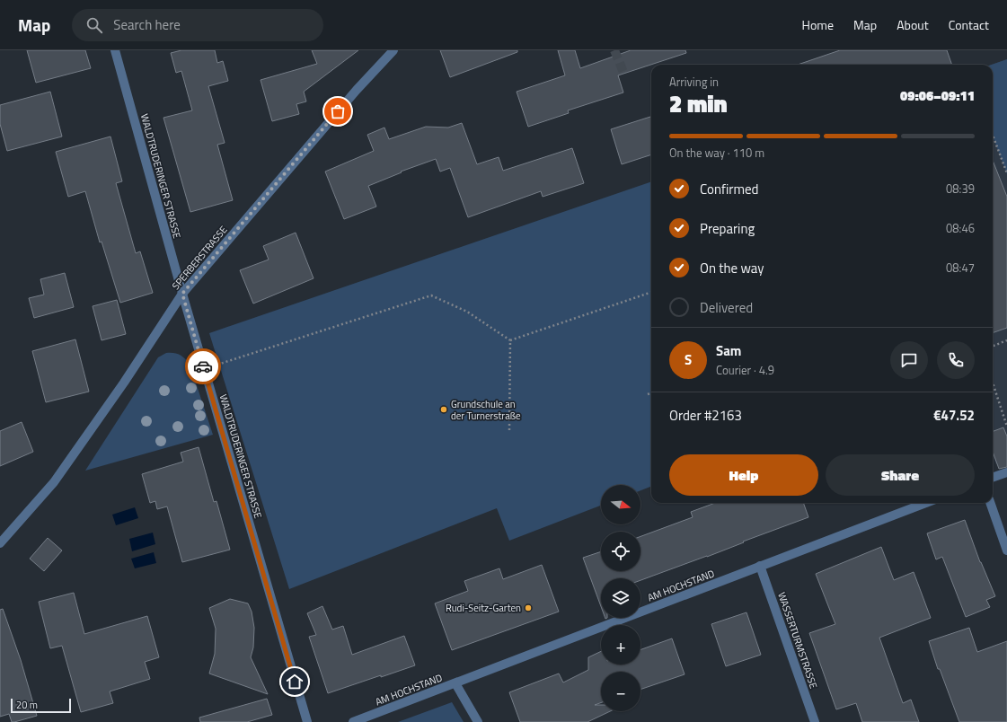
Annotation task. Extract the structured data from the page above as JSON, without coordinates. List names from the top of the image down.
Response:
{
  "streets": {
    "street": [
      "WALDTRUDERINGER STRASSE",
      "SPERBERSTRASSE",
      "AM HOCHSTAND",
      "WASSERTURMSTRASSE"
    ]
  },
  "crossings": [
    ["WALDTRUDERINGER STRASSE", "SPERBERSTRASSE"],
    ["AM HOCHSTAND", "WASSERTURMSTRASSE"]
  ],
  "places": ["Grundschule an der Turnerstraße", "Rudi-Seitz-Garten"],
  "scale_bar": "20 m",
  "north": "right",
  "page": {
    "header": "Map",
    "search": "Search here",
    "nav": [
      "Home",
      "Map",
      "About",
      "Contact"
    ],
    "heading": ["2 min", "Arriving in", "09:06–09:11"],
    "panel": [
      "Sam",
      "Courier · 4.9",
      "Order #2163",
      "€47.52"
    ],
    "bar": "On the way · 110 m",
    "list": [
      ["Confirmed", "08:39"],
      ["Preparing", "08:46"],
      ["On the way", "08:47"],
      "Delivered"
    ],
    "round": "S",
    "buttons": ["Help", "Share"],
    "map_buttons": ["+", "−"],
    "scale": "20 m"
  }
}
